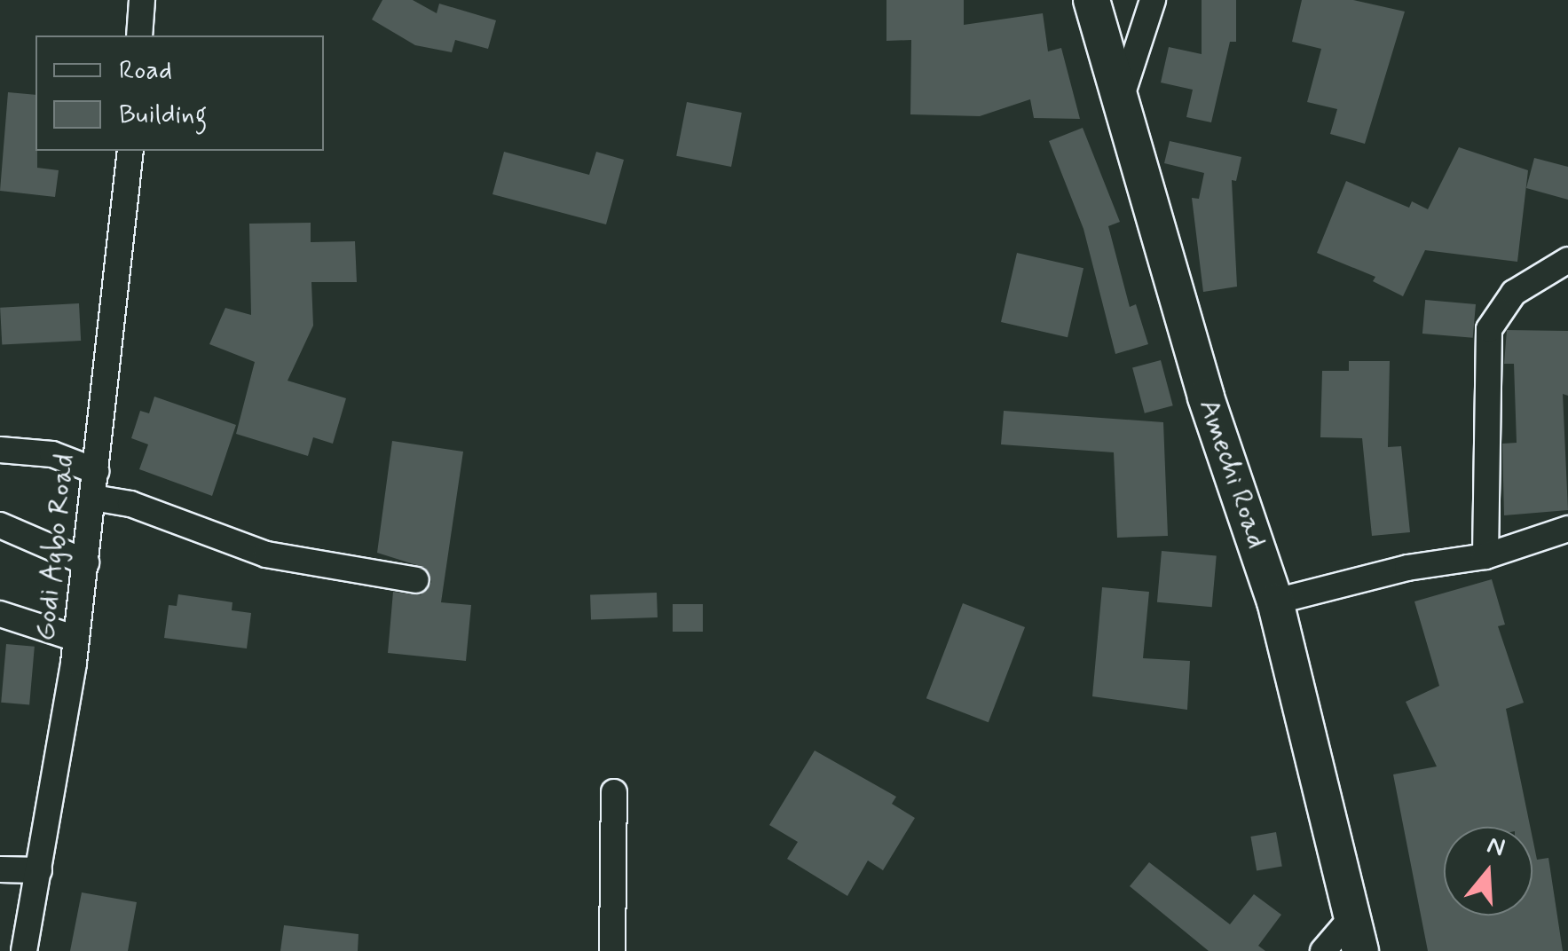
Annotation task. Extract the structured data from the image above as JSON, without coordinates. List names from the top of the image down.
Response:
{
  "streets": {
    "main road": ["Amechi Road"],
    "street": ["Godi Agbo Road"]
  },
  "legend": ["Road", "Building"],
  "north": "top"
}
